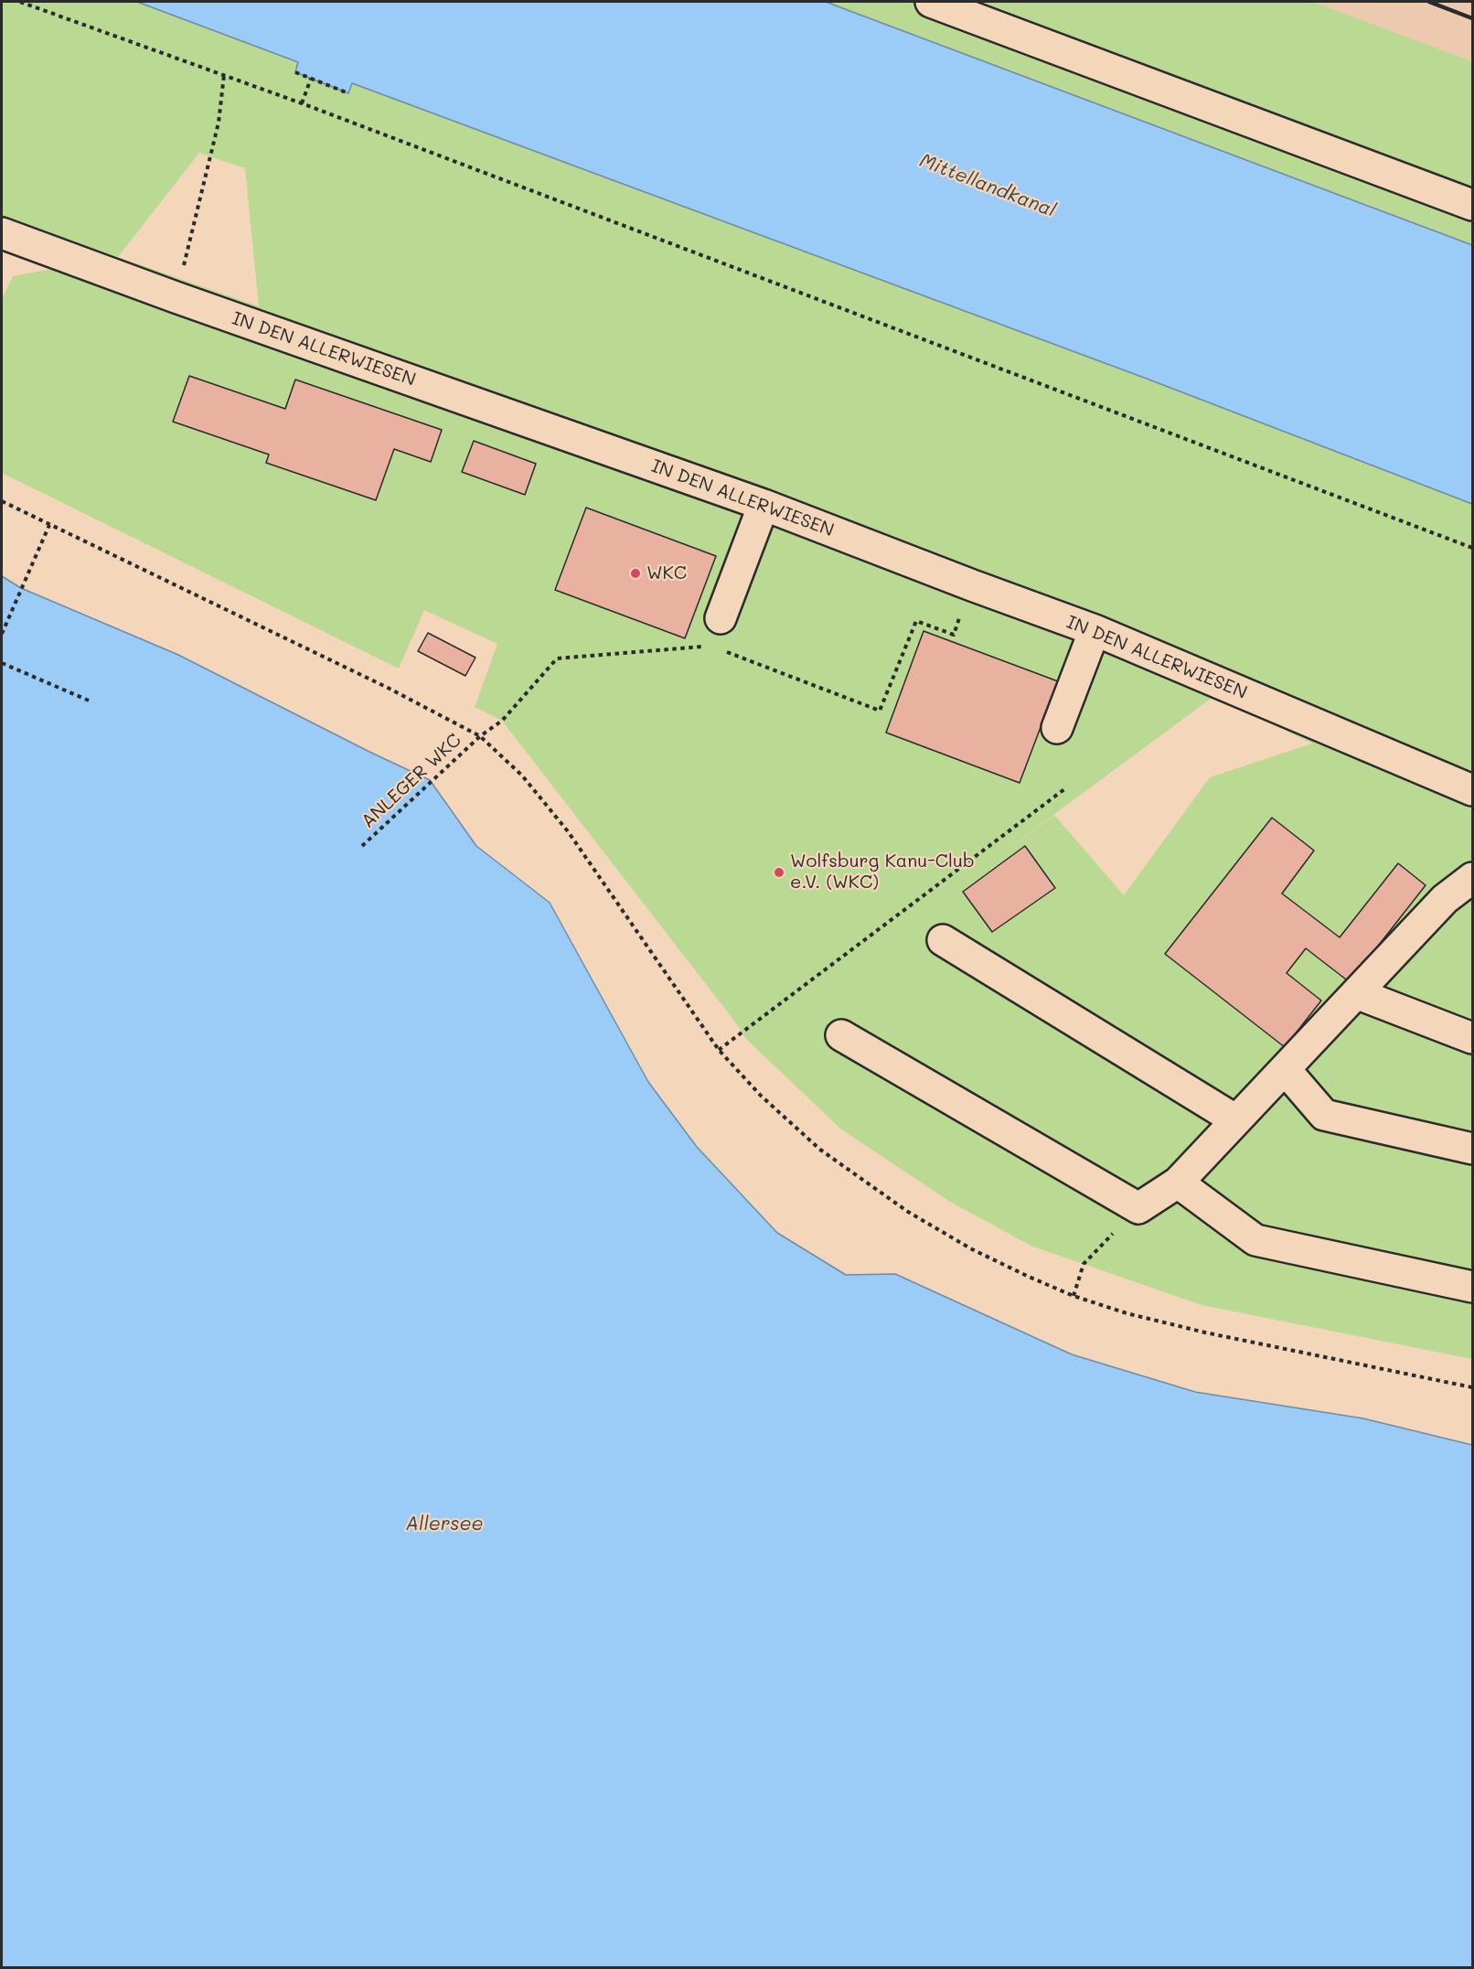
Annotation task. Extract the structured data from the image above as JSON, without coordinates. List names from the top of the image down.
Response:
{
  "streets": {
    "street": ["IN DEN ALLERWIESEN"],
    "path": ["ANLEGER WKC"]
  },
  "water": ["Mittellandkanal", "Allersee"],
  "places": ["WKC", "Wolfsburg Kanu-Club e.V. (WKC)"]
}
